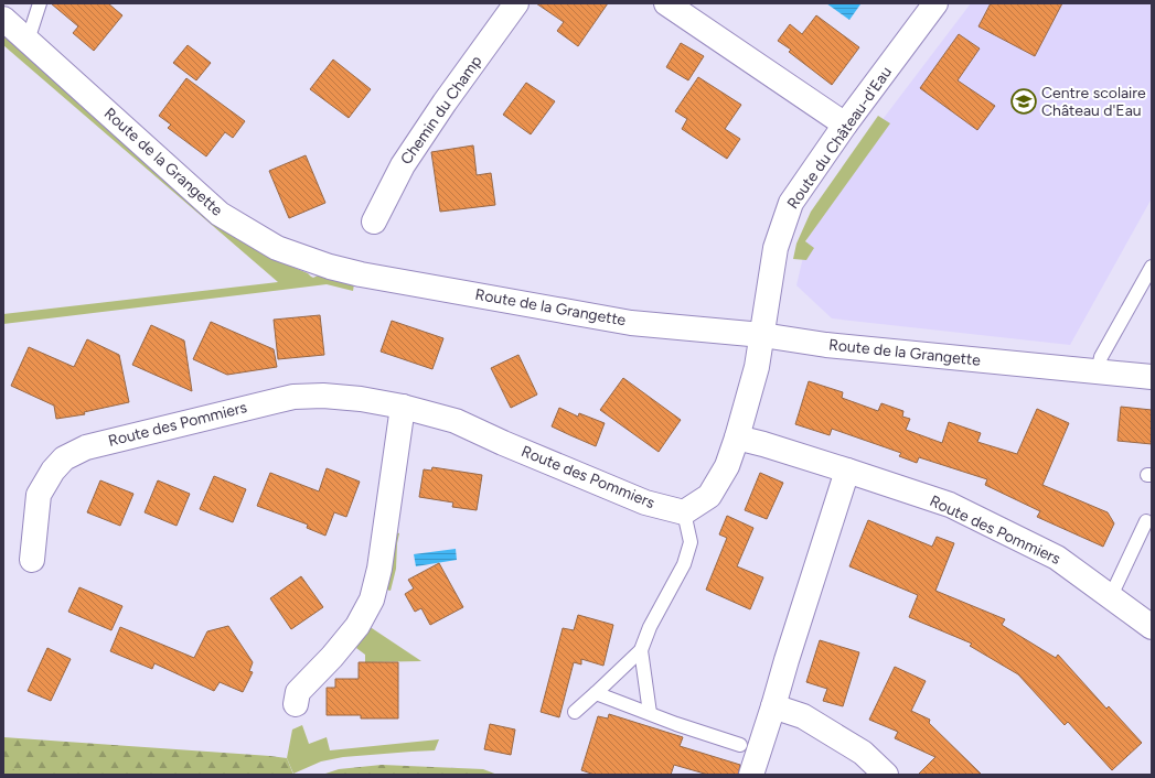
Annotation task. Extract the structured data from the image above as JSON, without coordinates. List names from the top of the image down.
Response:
{
  "streets": {
    "street": [
      "Chemin du Champ",
      "Route du Château-d'Eau",
      "Route de la Grangette",
      "Route des Pommiers"
    ]
  },
  "crossings": [
    ["Route du Château-d'Eau", "Route de la Grangette"]
  ],
  "places": {
    "school or university": ["Centre scolaire Château d'Eau"]
  }
}
